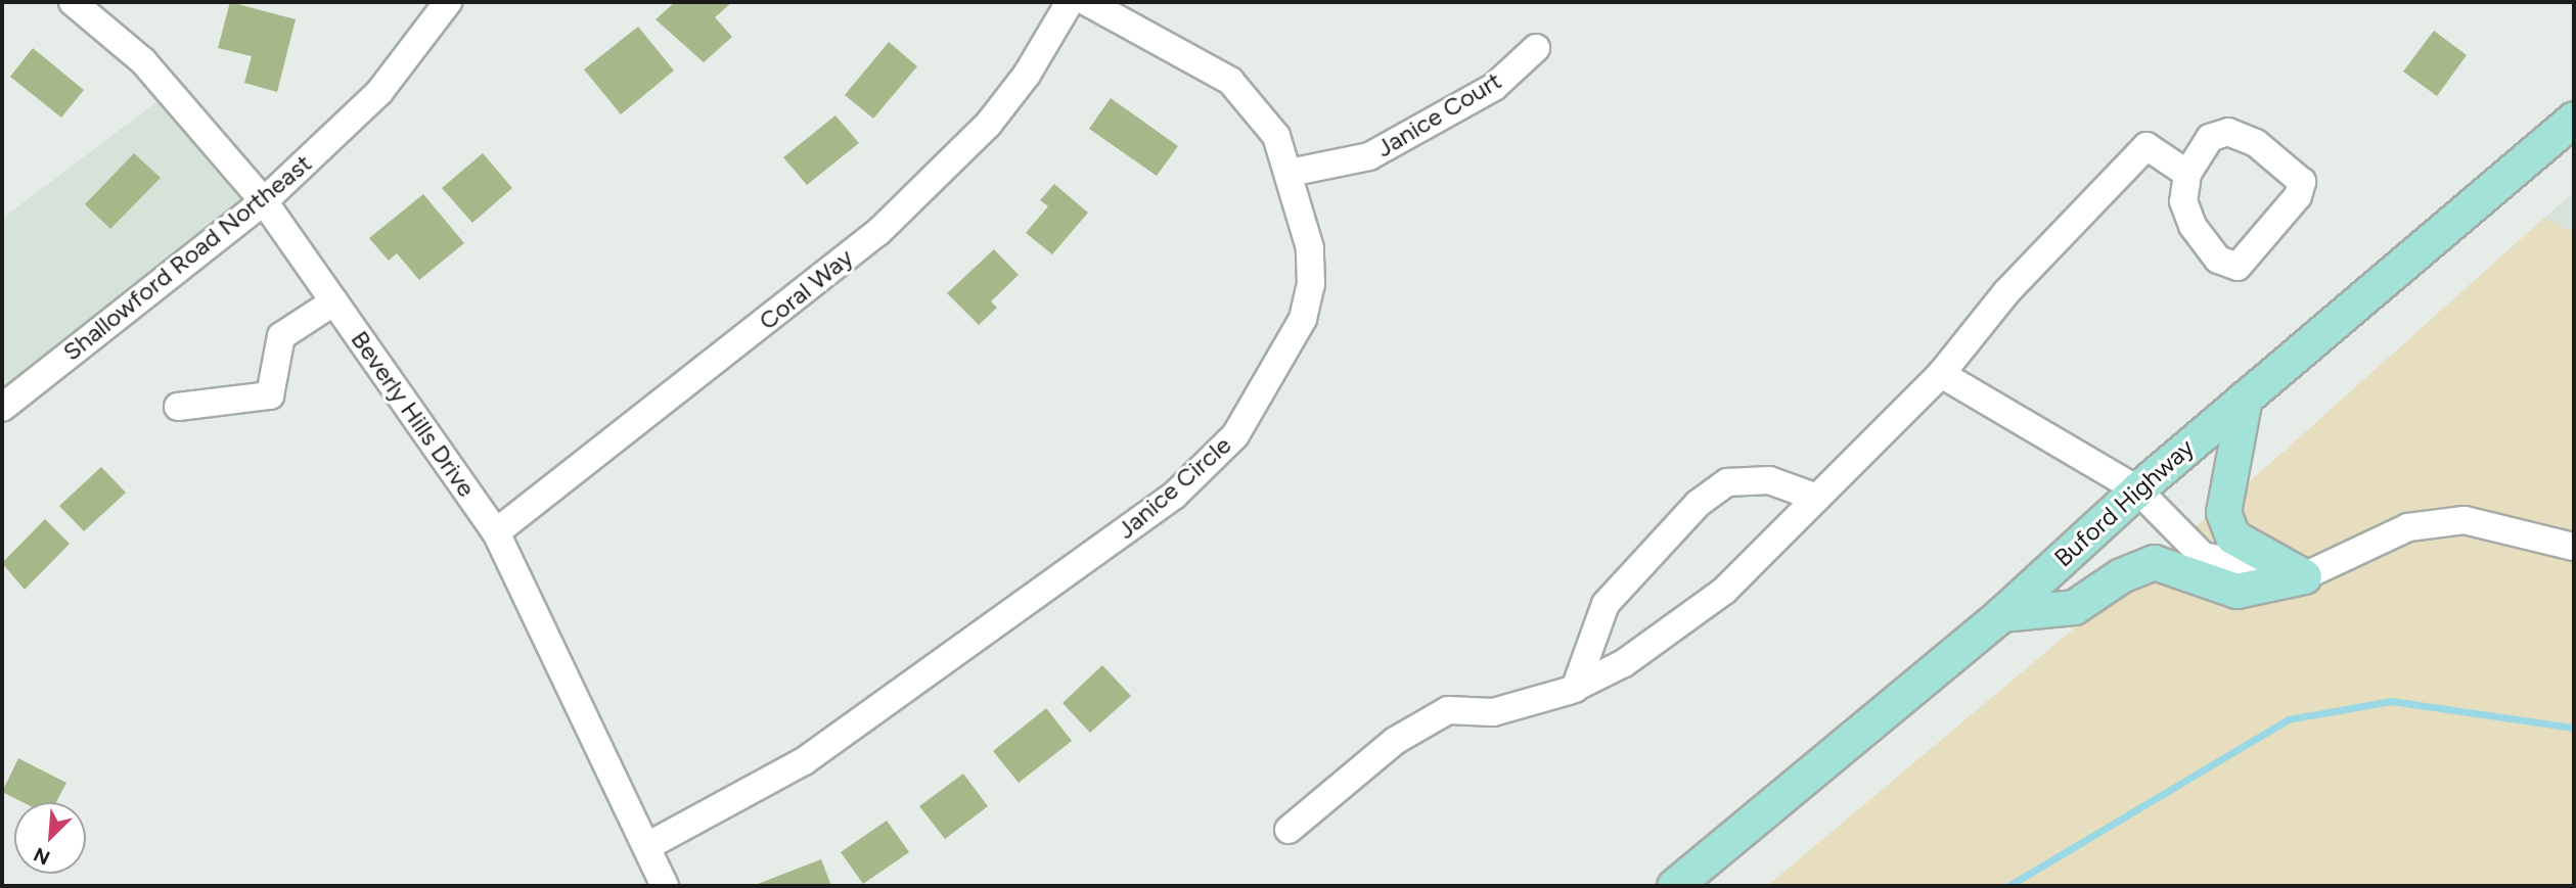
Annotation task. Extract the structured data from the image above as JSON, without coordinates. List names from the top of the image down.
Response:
{
  "streets": {
    "main road": ["Buford Highway"],
    "street": [
      "Janice Court",
      "Shallowford Road Northeast",
      "Coral Way",
      "Beverly Hills Drive",
      "Janice Circle"
    ]
  },
  "crossings": [
    ["Janice Court", "Janice Circle"],
    ["Shallowford Road Northeast", "Beverly Hills Drive"],
    ["Coral Way", "Beverly Hills Drive"],
    ["Beverly Hills Drive", "Janice Circle"]
  ],
  "north": "bottom left"
}
